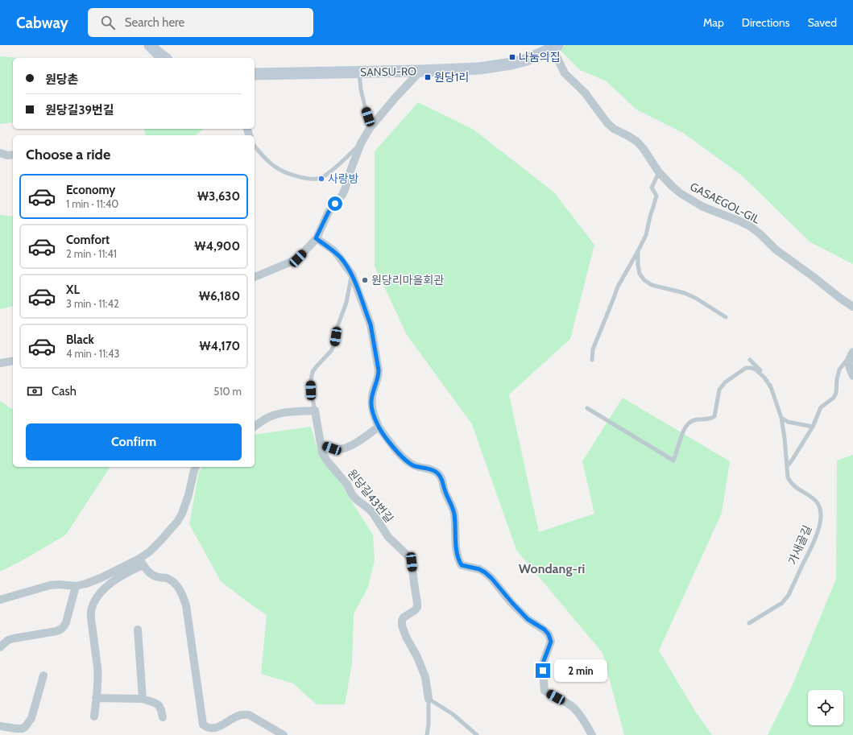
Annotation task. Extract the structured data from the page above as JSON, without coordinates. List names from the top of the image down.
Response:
{
  "streets": {
    "main road": ["SANSU-RO"],
    "street": ["GASAEGOL-GIL", "원당길43번길"],
    "lane": ["가새골길"]
  },
  "crossings": [
    ["SANSU-RO", "GASAEGOL-GIL"]
  ],
  "districts": ["Wondang-ri"],
  "places": {
    "transit": ["나눔의집", "원당1리"],
    "other": ["사랑방", "원당리마을회관"]
  },
  "page": {
    "header": "Cabway",
    "search": "Search here",
    "nav": ["Map", "Directions", "Saved"],
    "banner": ["원당촌", "원당길39번길"],
    "heading": "Choose a ride",
    "list": [
      {
        "name": "Economy",
        "note": "1 min · 11:40",
        "value": "₩3,630"
      },
      {
        "name": "Comfort",
        "note": "2 min · 11:41",
        "value": "₩4,900"
      },
      {
        "name": "XL",
        "note": "3 min · 11:42",
        "value": "₩6,180"
      },
      {
        "name": "Black",
        "note": "4 min · 11:43",
        "value": "₩4,170"
      }
    ],
    "pay": ["Cash", "510 m"],
    "buttons": "Confirm",
    "bubble": "2 min"
  }
}
